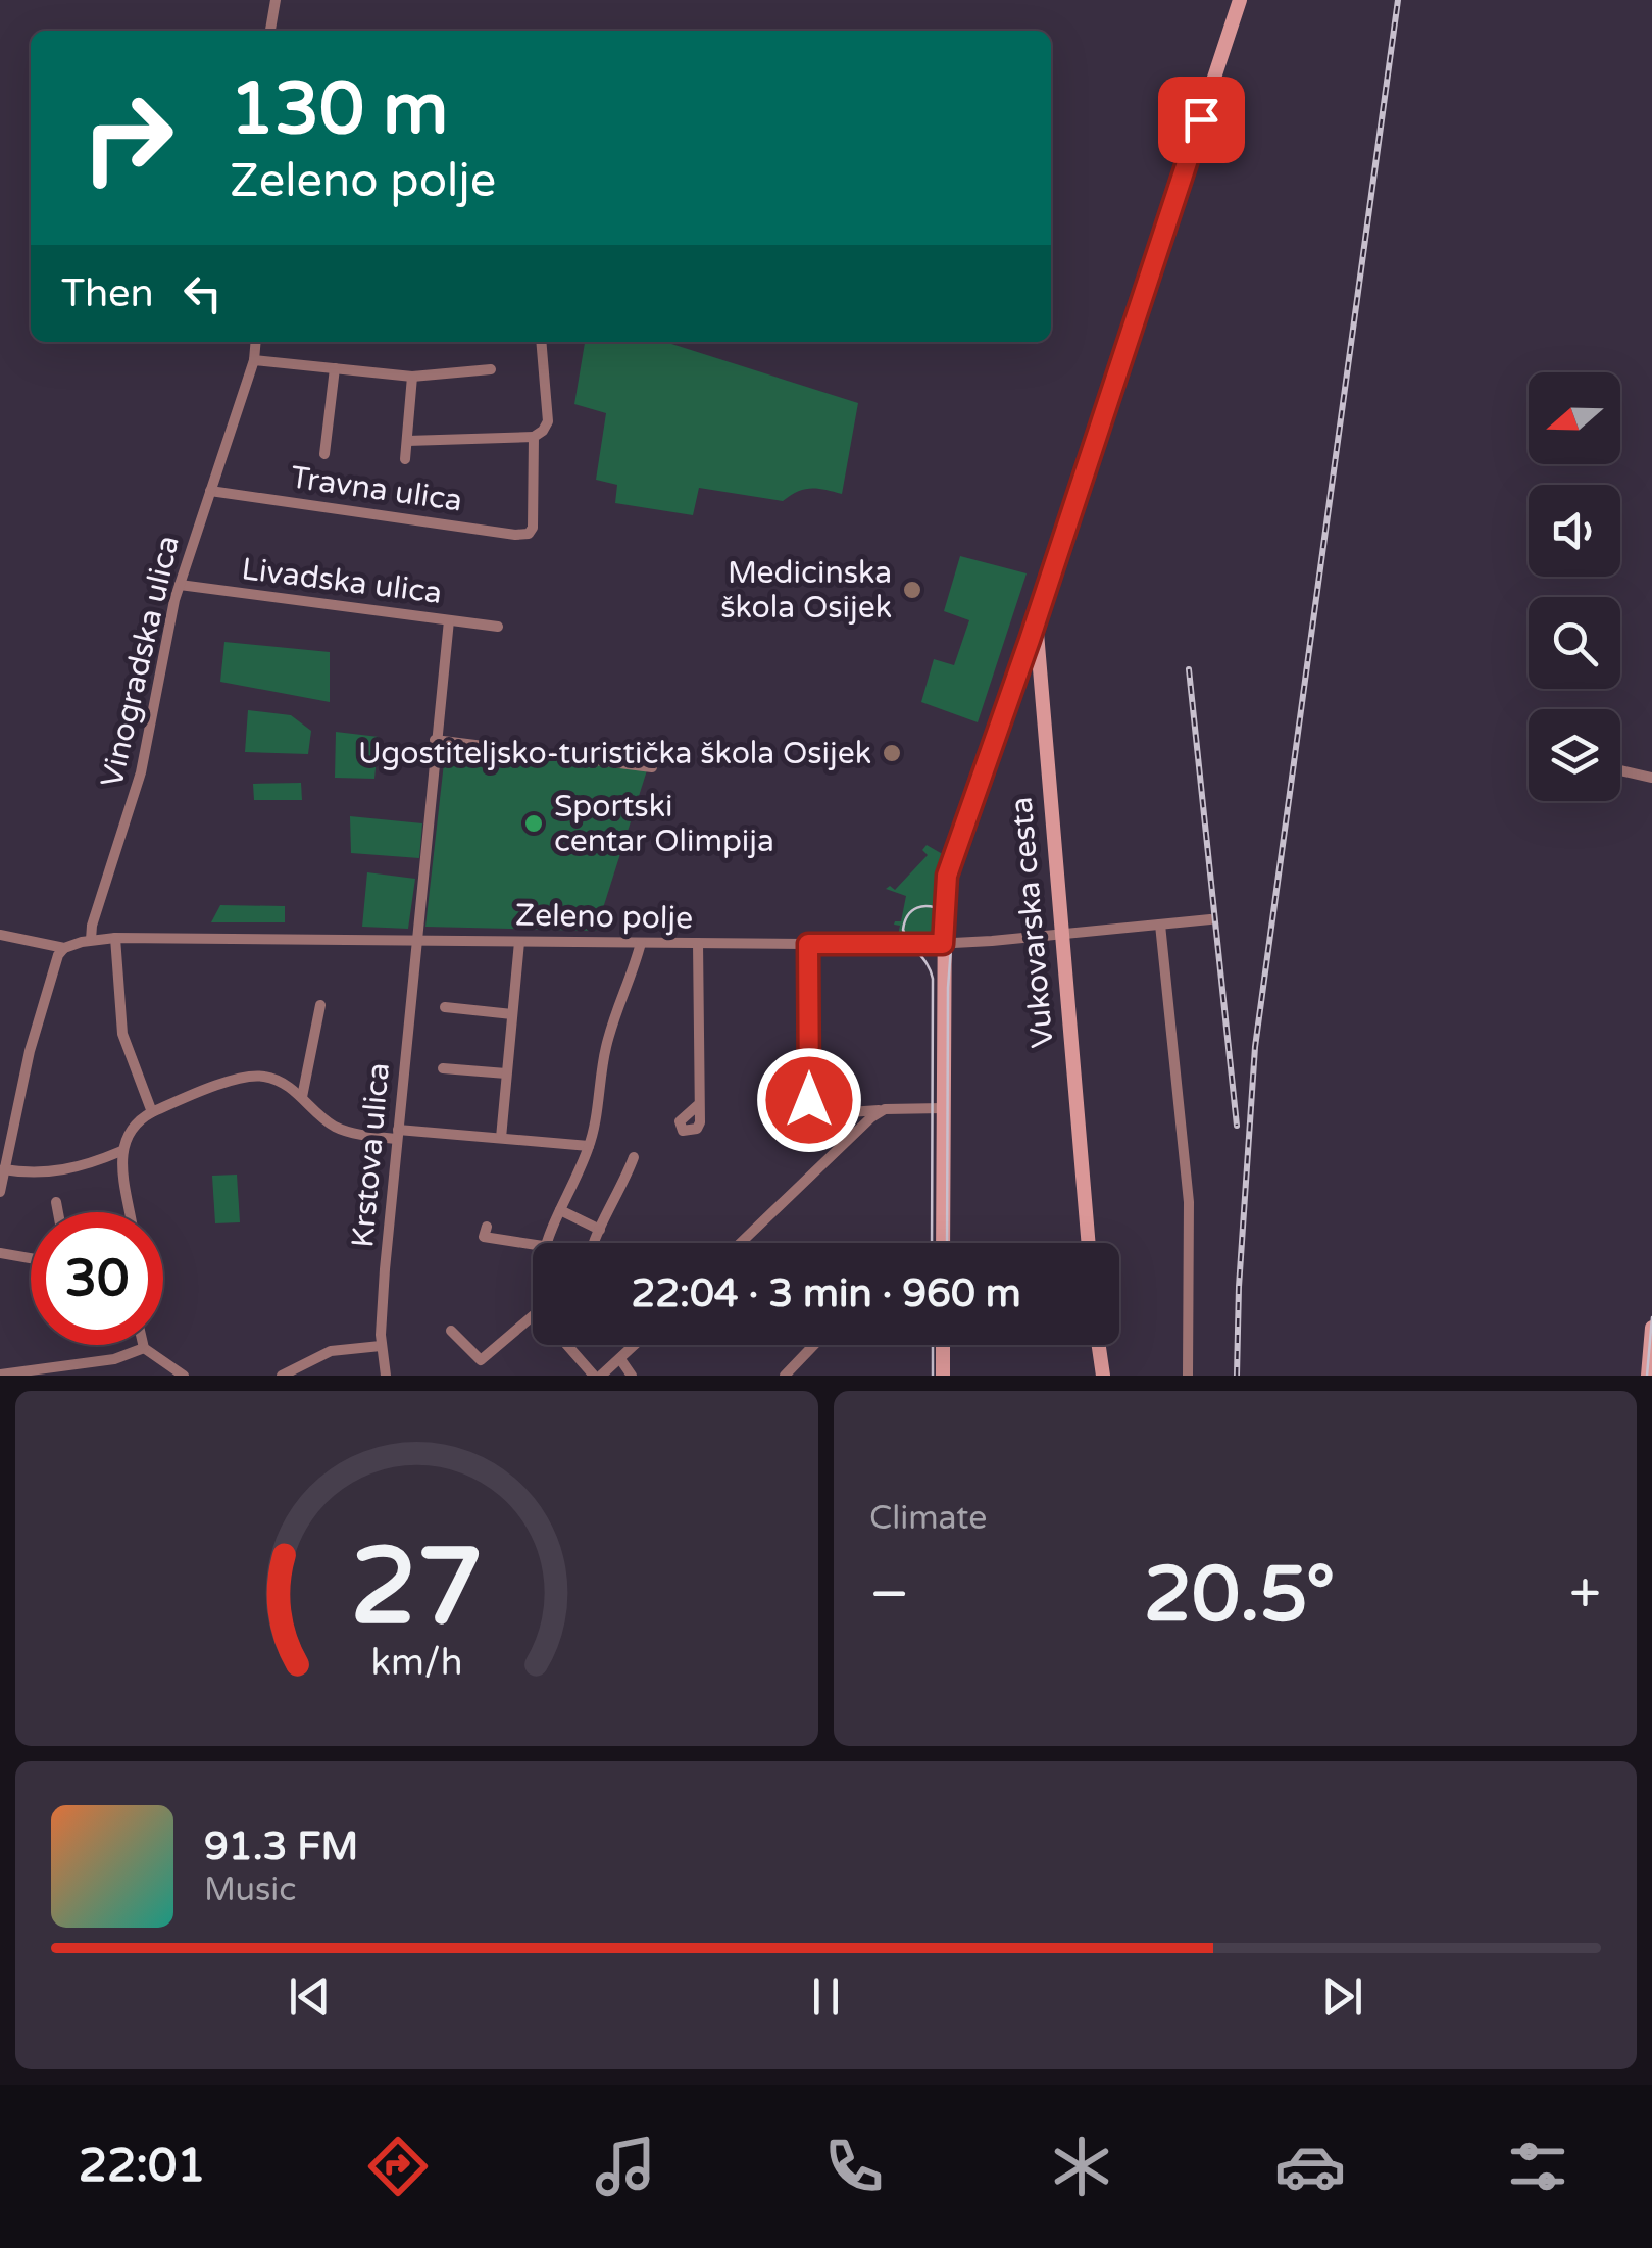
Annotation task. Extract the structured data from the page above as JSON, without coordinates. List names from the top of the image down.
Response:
{
  "streets": {
    "main road": ["Vukovarska cesta"],
    "street": [
      "Travna ulica",
      "Livadska ulica",
      "Vinogradska ulica",
      "Zeleno polje",
      "Krstova ulica"
    ]
  },
  "crossings": [
    ["Travna ulica", "Vinogradska ulica"],
    ["Livadska ulica", "Vinogradska ulica"],
    ["Livadska ulica", "Krstova ulica"],
    ["Vinogradska ulica", "Zeleno polje"],
    ["Zeleno polje", "Vukovarska cesta"],
    ["Zeleno polje", "Krstova ulica"]
  ],
  "places": ["Medicinska škola Osijek", "Ugostiteljsko-turistička škola Osijek", "Sportski centar Olimpija"],
  "north": "left",
  "page": {
    "turn": ["130 m", "Zeleno polje"],
    "then": "Then",
    "limit": "30",
    "trip": "22:04 · 3 min · 960 m",
    "tile": "Climate",
    "heat": ["−", "20.5°", "+"],
    "song": ["91.3 FM", "Music"],
    "tabs": "22:01",
    "gauge": ["27", "km/h"]
  }
}
